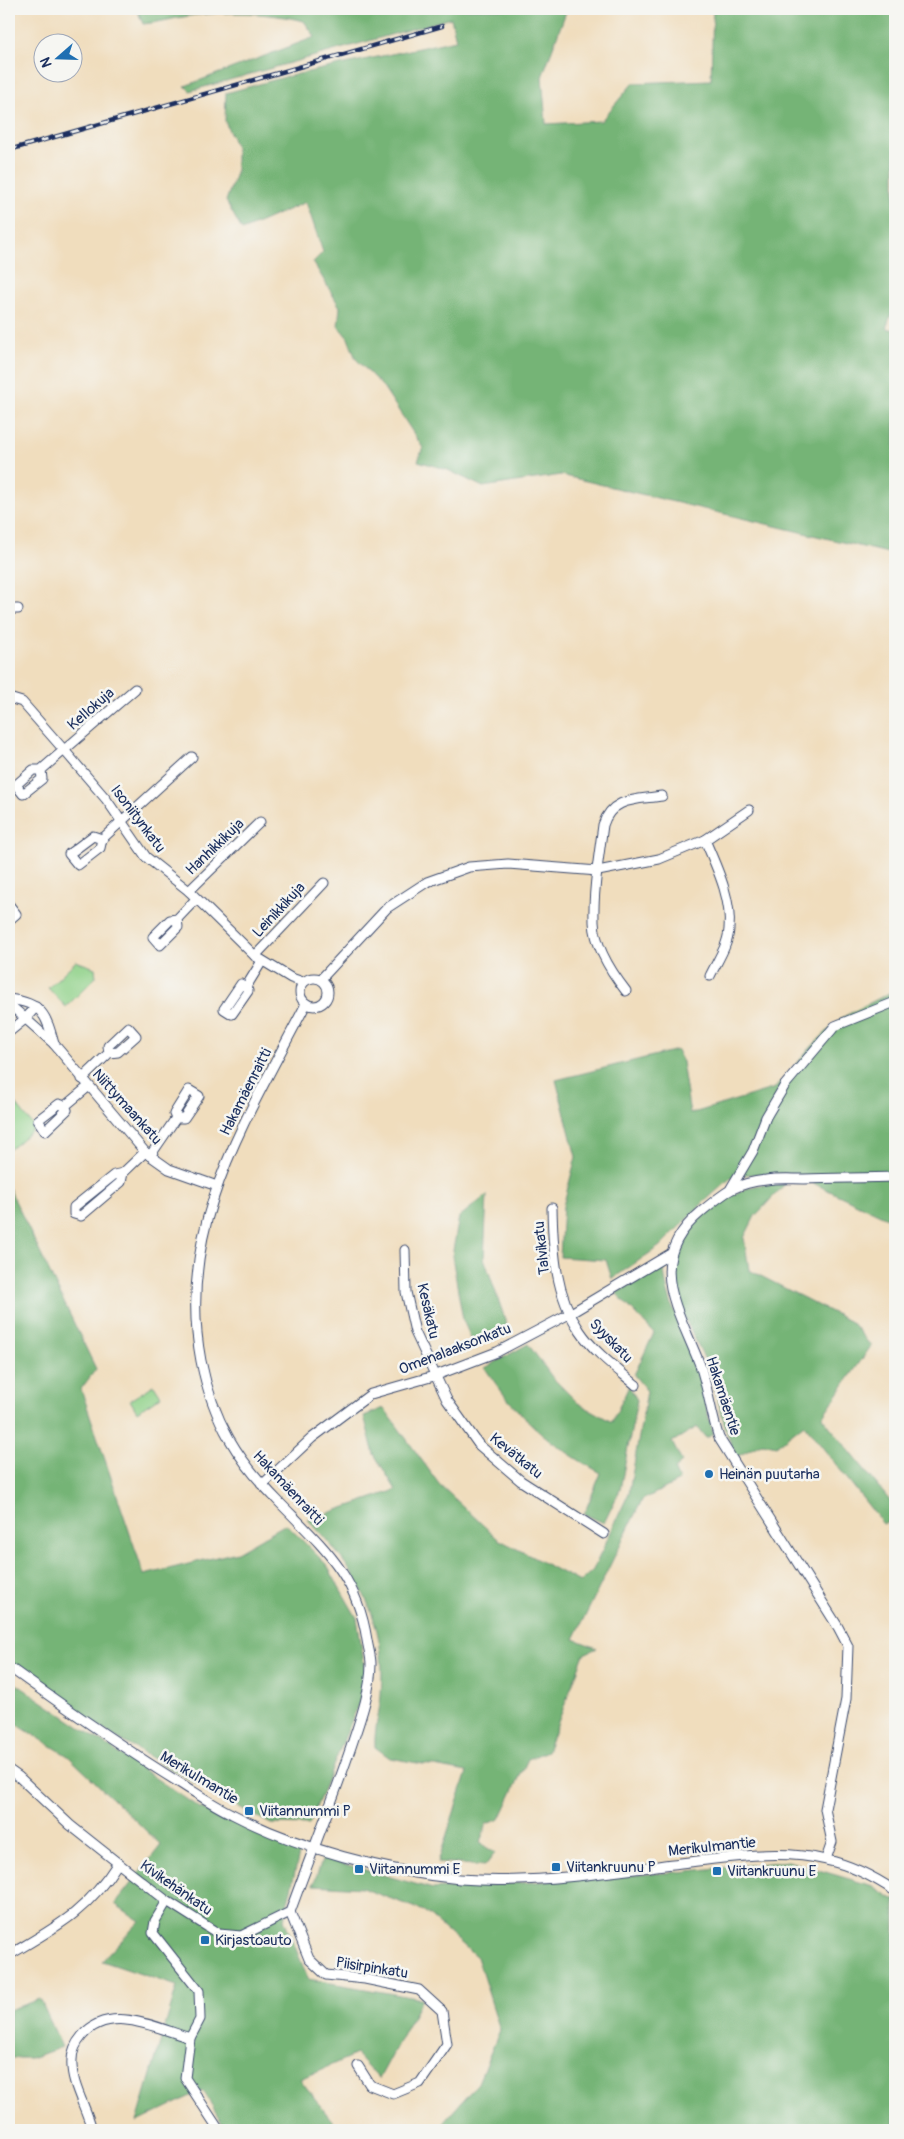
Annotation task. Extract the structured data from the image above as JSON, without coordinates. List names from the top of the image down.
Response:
{
  "streets": {
    "street": [
      "Kellokuja",
      "Isoniitynkatu",
      "Hanhikkikuja",
      "Leinikkikuja",
      "Hakamäenraitti",
      "Niittymaankatu",
      "Talvikatu",
      "Kesäkatu",
      "Syyskatu",
      "Omenalaaksonkatu",
      "Hakamäentie",
      "Kevätkatu",
      "Merikulmantie",
      "Kivikehänkatu",
      "Piisirpinkatu"
    ]
  },
  "crossings": [
    ["Kellokuja", "Isoniitynkatu"],
    ["Isoniitynkatu", "Hanhikkikuja"],
    ["Isoniitynkatu", "Leinikkikuja"],
    ["Isoniitynkatu", "Hakamäenraitti"],
    ["Hakamäenraitti", "Niittymaankatu"],
    ["Hakamäenraitti", "Omenalaaksonkatu"],
    ["Hakamäenraitti", "Merikulmantie"],
    ["Talvikatu", "Syyskatu"],
    ["Talvikatu", "Omenalaaksonkatu"],
    ["Kesäkatu", "Omenalaaksonkatu"],
    ["Kesäkatu", "Kevätkatu"],
    ["Syyskatu", "Omenalaaksonkatu"],
    ["Omenalaaksonkatu", "Hakamäentie"],
    ["Omenalaaksonkatu", "Kevätkatu"],
    ["Hakamäentie", "Merikulmantie"],
    ["Kivikehänkatu", "Piisirpinkatu"]
  ],
  "places": {
    "other": ["Heinän puutarha"],
    "transit": [
      "Viitannummi P",
      "Viitankruunu P",
      "Viitannummi E",
      "Viitankruunu E",
      "Kirjastoauto"
    ]
  },
  "north": "left"
}
